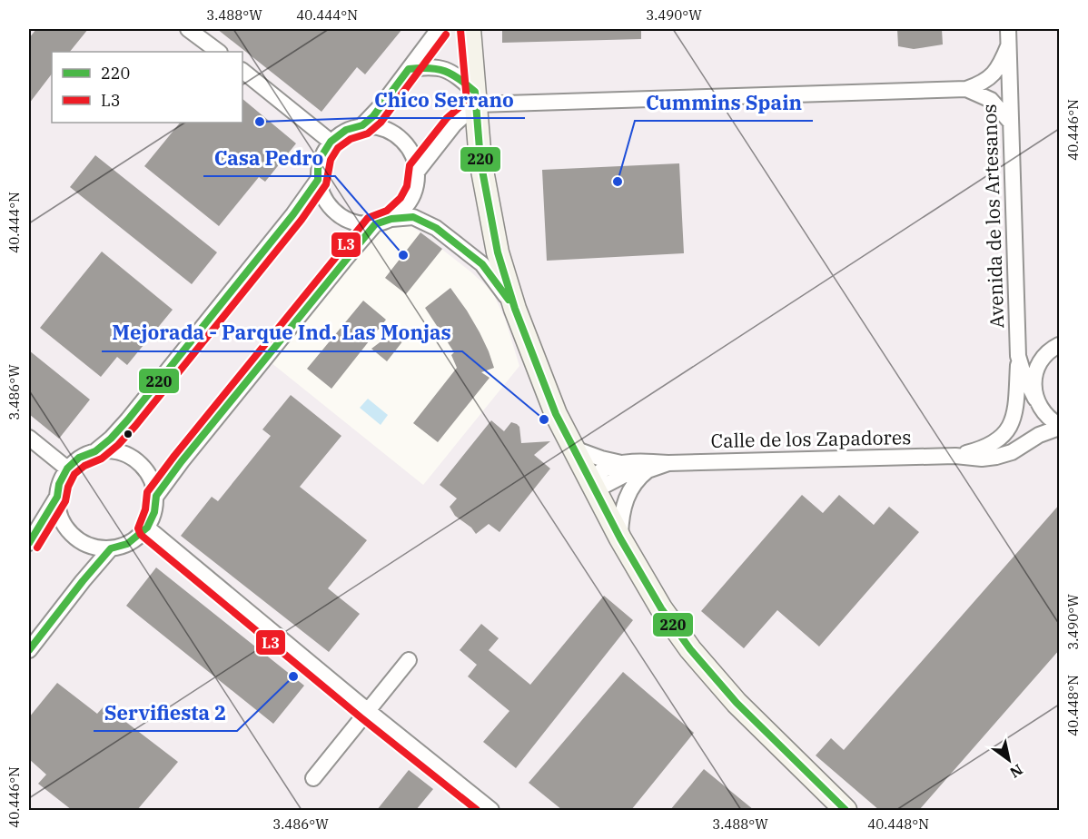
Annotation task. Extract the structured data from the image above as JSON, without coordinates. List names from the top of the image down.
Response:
{
  "streets": {
    "street": ["Avenida de los Artesanos", "Calle de los Zapadores"]
  },
  "crossings": [
    ["Avenida de los Artesanos", "Calle de los Zapadores"]
  ],
  "places": [
    "Chico Serrano",
    "Cummins Spain",
    "Casa Pedro",
    "Mejorada - Parque Ind. Las Monjas",
    "Servifiesta 2"
  ],
  "lines": ["transit line L3", "transit line 220"],
  "legend": ["220", "L3"],
  "north": "bottom right",
  "coordinates": [
    "3.488°W",
    "40.444°N",
    "3.490°W",
    "40.446°N",
    "3.486°W",
    "40.448°N"
  ]
}
